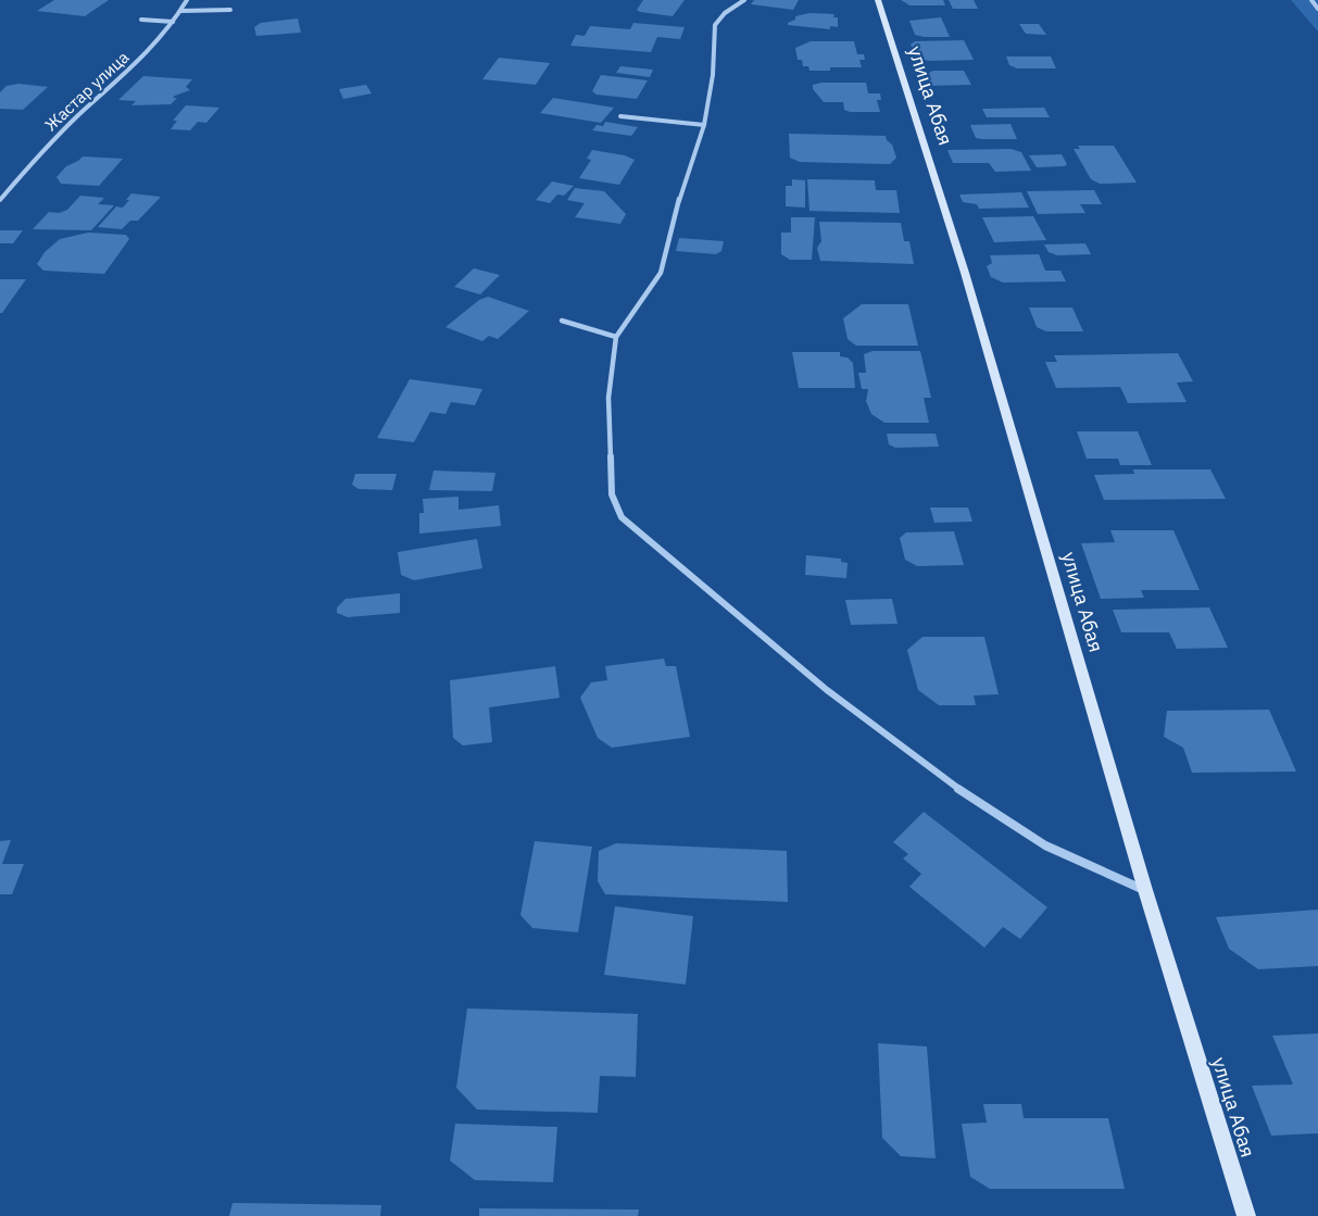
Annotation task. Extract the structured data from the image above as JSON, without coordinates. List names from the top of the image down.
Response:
{
  "streets": {
    "main road": ["улица Абая"],
    "street": ["Жастар улица"]
  }
}
